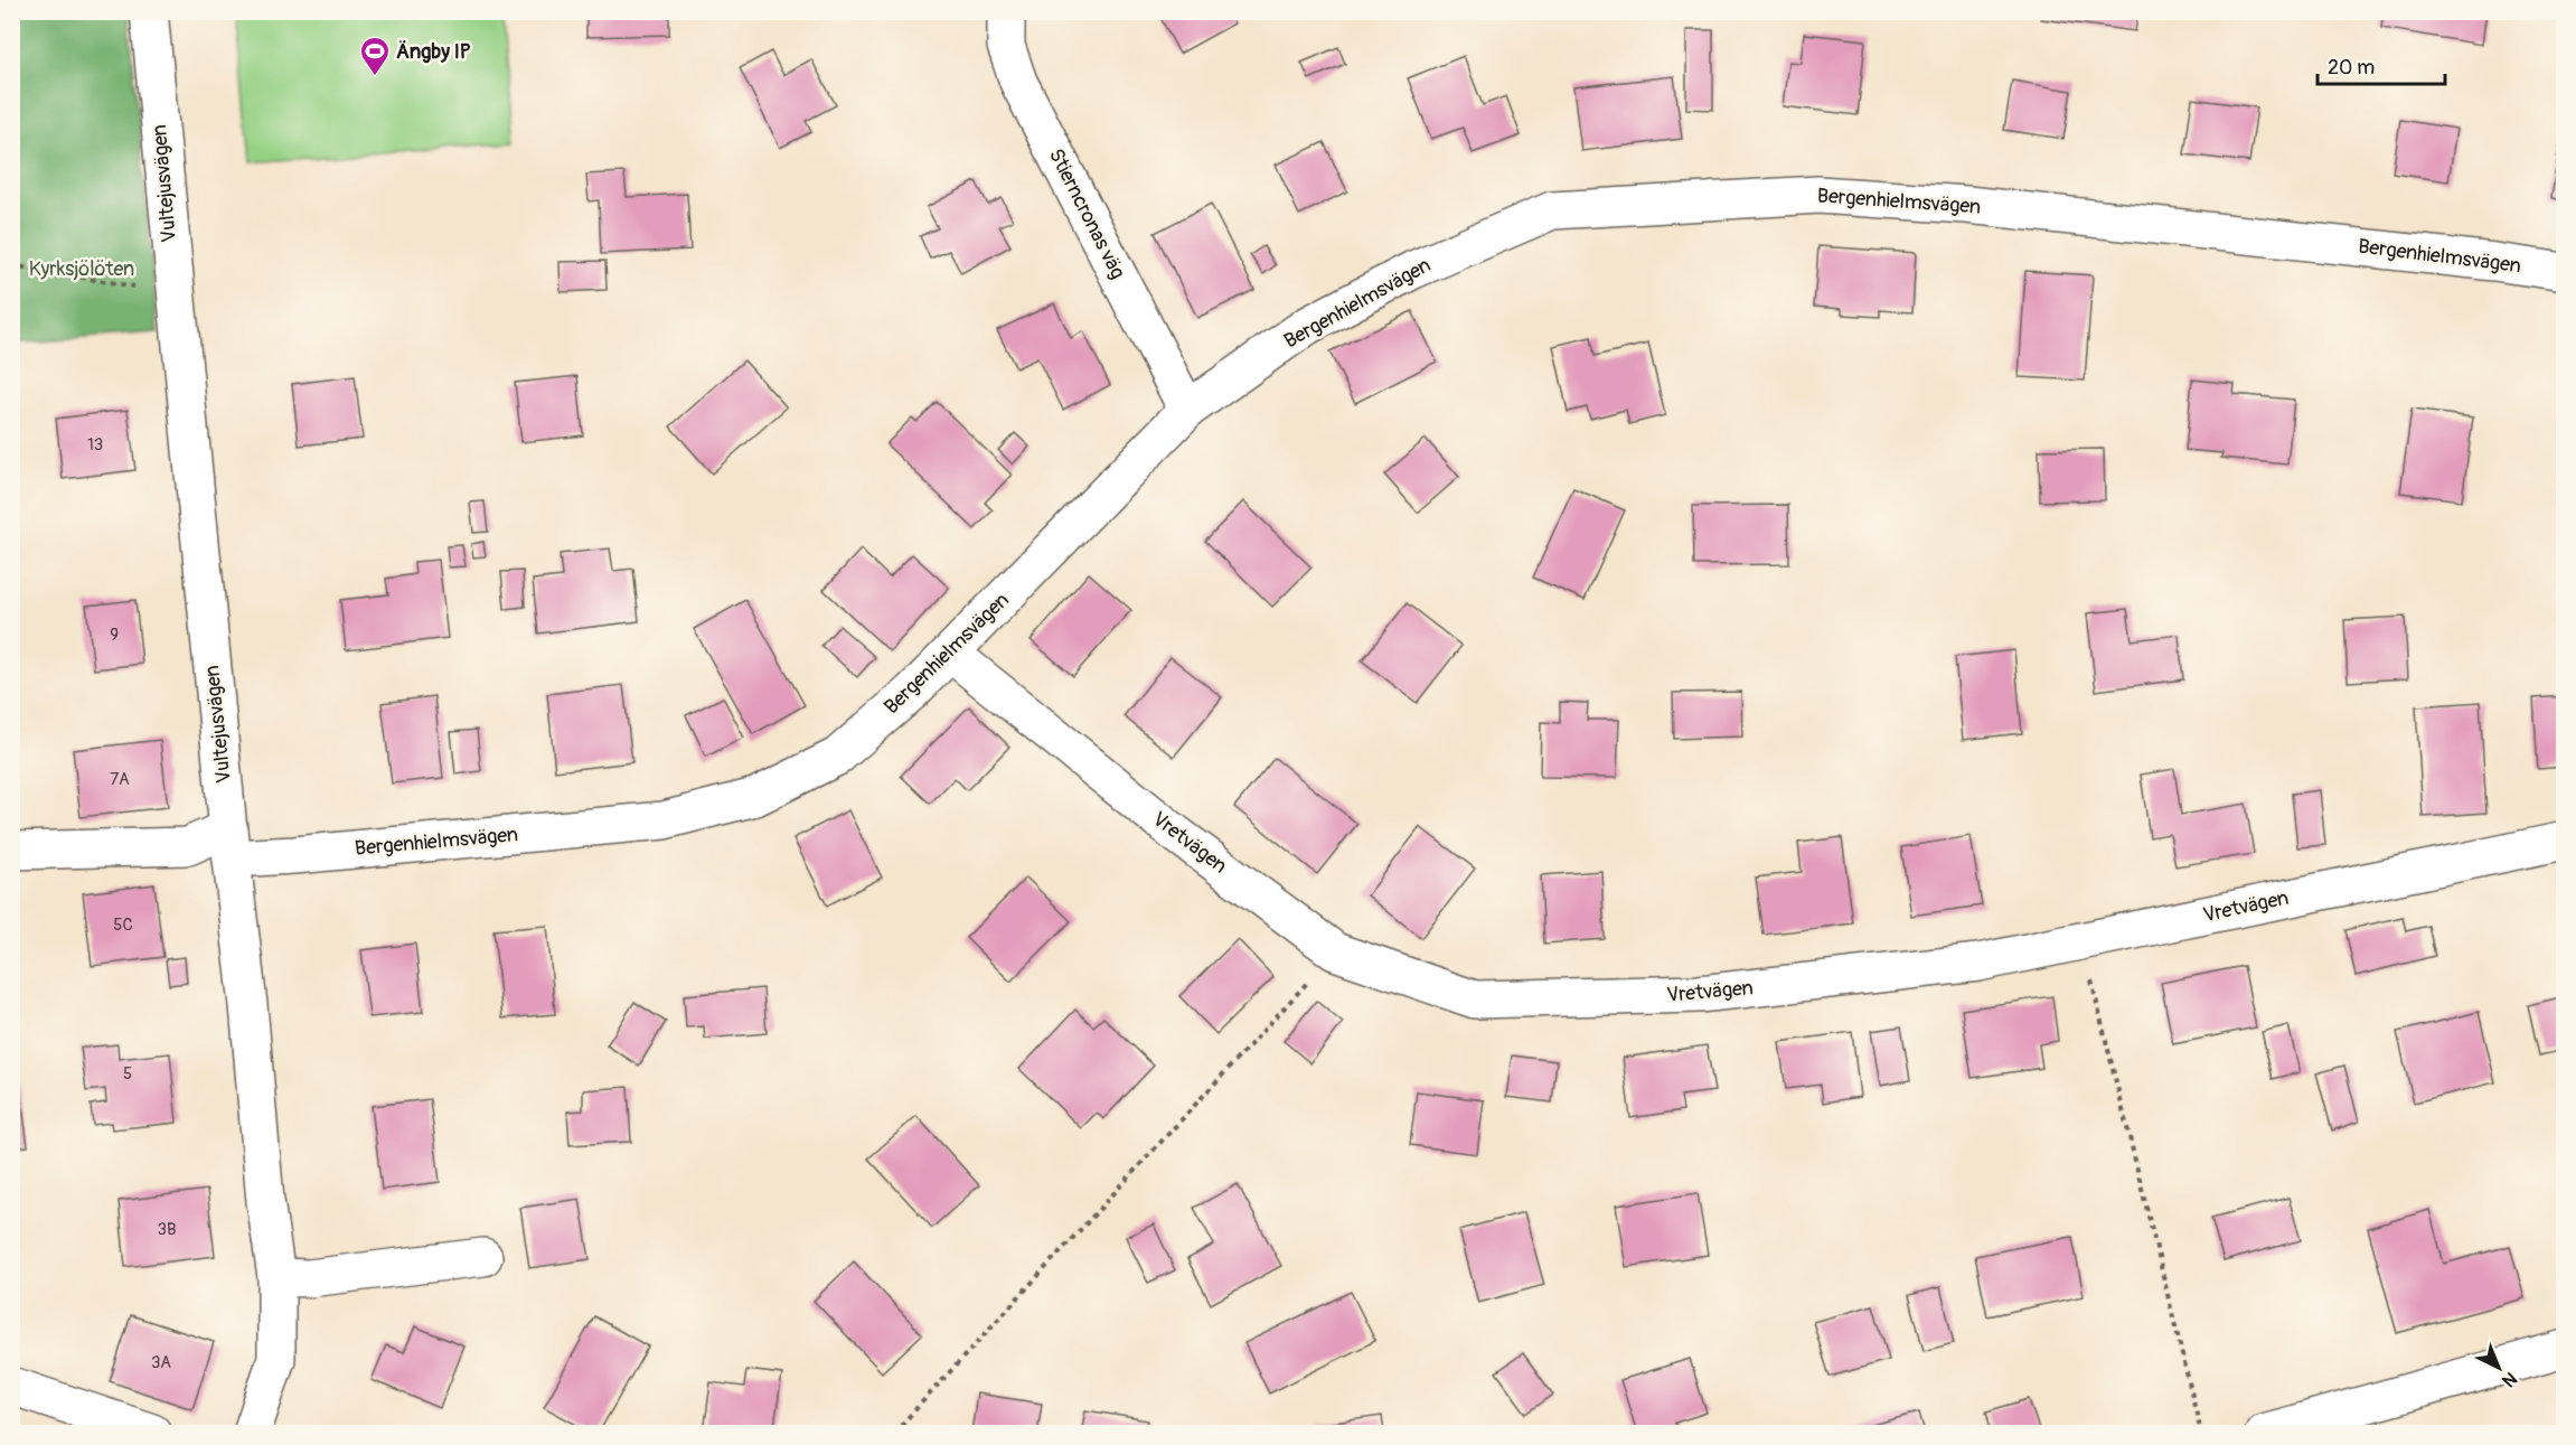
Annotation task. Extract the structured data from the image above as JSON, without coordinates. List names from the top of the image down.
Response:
{
  "streets": {
    "street": [
      "Vultejusvägen",
      "Bergenhielmsvägen",
      "Stierncronas väg",
      "Vretvägen"
    ]
  },
  "crossings": [
    ["Vultejusvägen", "Bergenhielmsvägen"],
    ["Bergenhielmsvägen", "Stierncronas väg"],
    ["Bergenhielmsvägen", "Vretvägen"]
  ],
  "parks": ["Kyrksjölöten"],
  "places": {
    "sports": ["Ängby IP"]
  },
  "house_numbers": [
    "13",
    "9",
    "7A",
    "5C",
    "5",
    "3B",
    "3A"
  ],
  "scale_bar": "20 m",
  "north": "bottom right"
}
